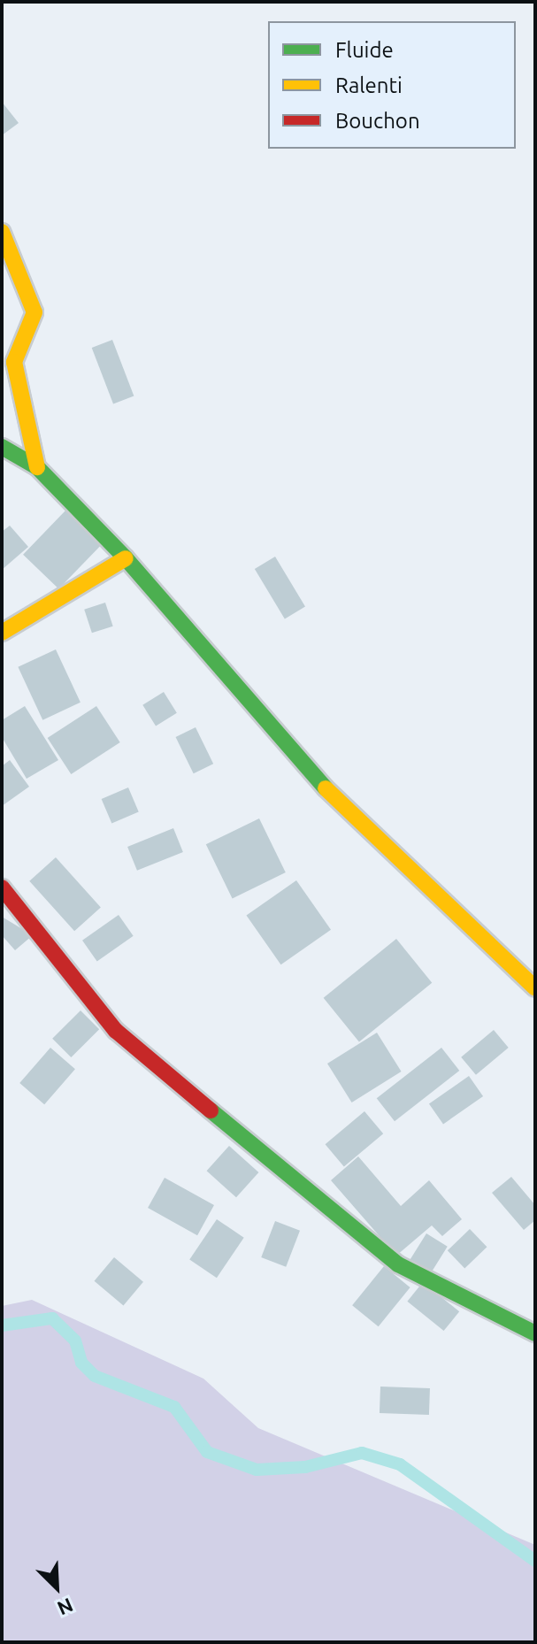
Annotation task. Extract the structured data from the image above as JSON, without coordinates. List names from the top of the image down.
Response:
{
  "legend": ["Fluide", "Ralenti", "Bouchon"],
  "north": "bottom right"
}
